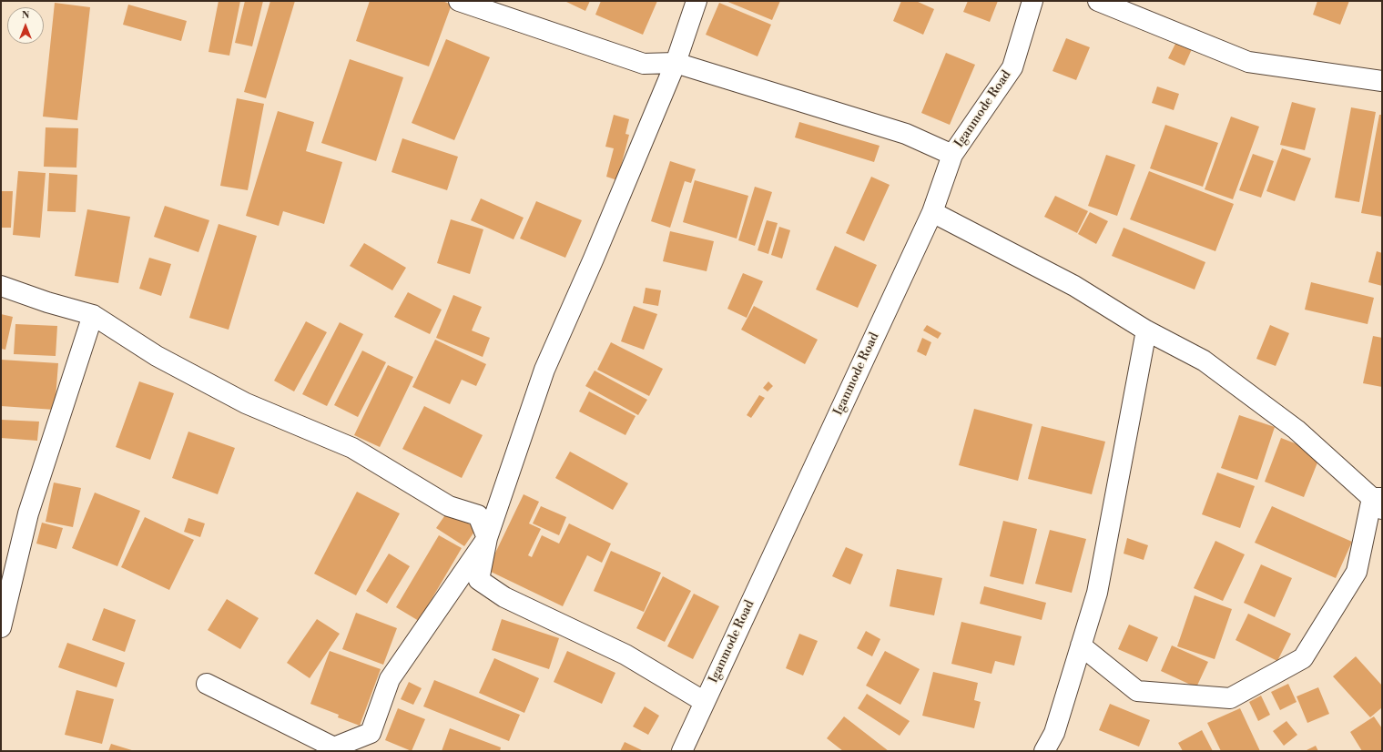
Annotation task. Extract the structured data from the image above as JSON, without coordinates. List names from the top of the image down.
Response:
{
  "streets": {
    "street": ["Iganmode Road"]
  },
  "north": "top"
}
